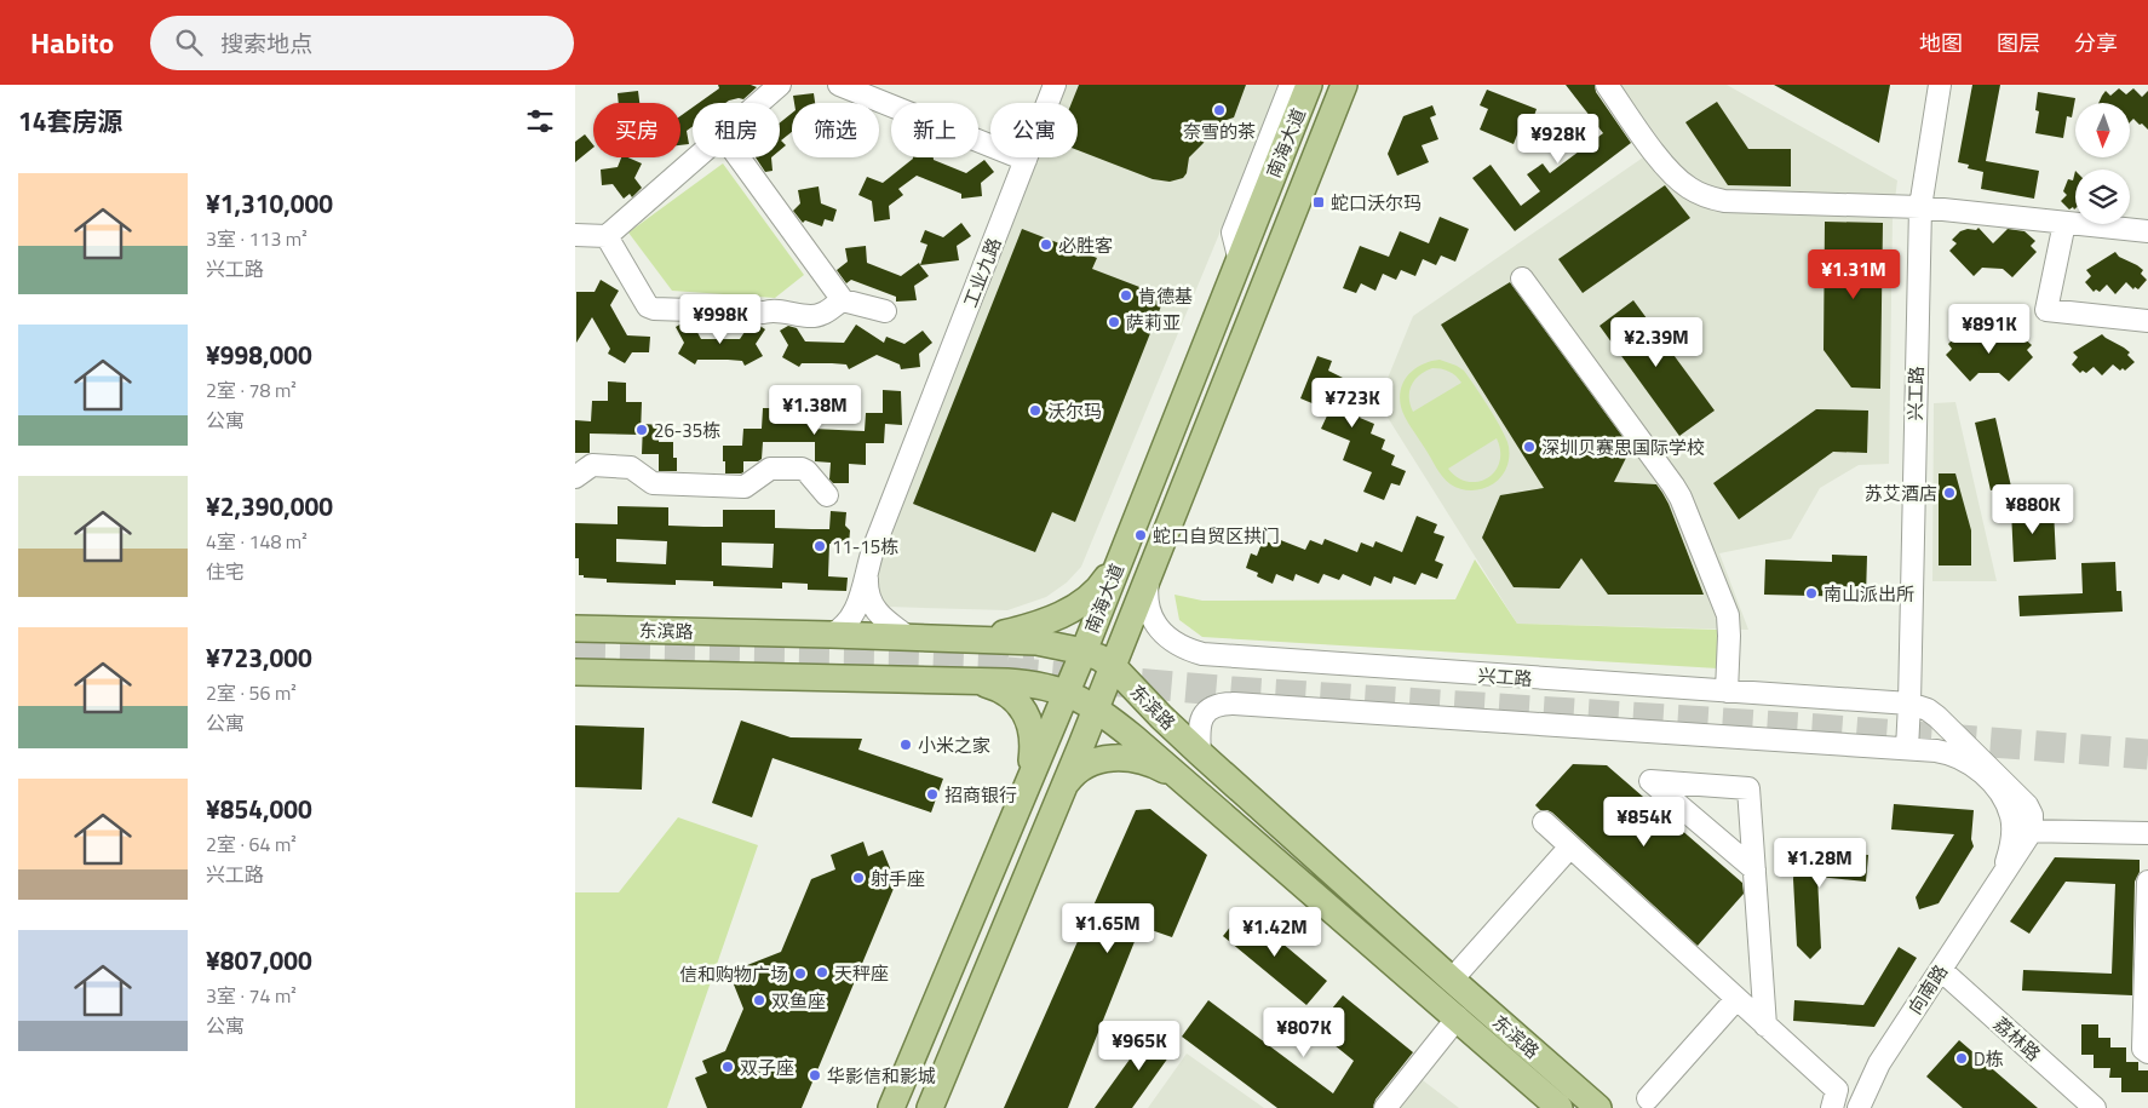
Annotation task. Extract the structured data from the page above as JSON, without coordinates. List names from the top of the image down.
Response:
{
  "streets": {
    "main road": ["南海大道", "东滨路"],
    "street": [
      "工业九路",
      "兴工路",
      "向南路",
      "荔林路"
    ]
  },
  "crossings": [
    ["南海大道", "兴工路"],
    ["南海大道", "东滨路"],
    ["工业九路", "东滨路"],
    ["兴工路", "向南路"],
    ["向南路", "荔林路"]
  ],
  "places": {
    "other": [
      "奈雪的茶",
      "必胜客",
      "肯德基",
      "萨莉亚",
      "沃尔玛",
      "26-35栋",
      "深圳贝赛思国际学校",
      "苏艾酒店",
      "蛇口自贸区拱门",
      "11-15栋",
      "南山派出所",
      "小米之家",
      "招商银行",
      "射手座",
      "天秤座",
      "信和购物广场",
      "双鱼座",
      "D栋",
      "双子座",
      "华影信和影城"
    ],
    "transit": ["蛇口沃尔玛"]
  },
  "north": "bottom",
  "page": {
    "header": "Habito",
    "search": "搜索地点",
    "nav": ["地图", "图层", "分享"],
    "heading": "14套房源",
    "chip": [
      "买房",
      "租房",
      "筛选",
      "新上",
      "公寓"
    ],
    "price": [
      "¥928K",
      "¥1.31M",
      "¥998K",
      "¥891K",
      "¥2.39M",
      "¥723K",
      "¥1.38M",
      "¥880K",
      "¥854K",
      "¥1.28M",
      "¥1.65M",
      "¥1.42M",
      "¥807K",
      "¥965K"
    ],
    "list": [
      {
        "name": "¥1,310,000",
        "note": "3室 · 113 m² · 兴工路"
      },
      {
        "name": "¥998,000",
        "note": "2室 · 78 m² · 公寓"
      },
      {
        "name": "¥2,390,000",
        "note": "4室 · 148 m² · 住宅"
      },
      {
        "name": "¥723,000",
        "note": "2室 · 56 m² · 公寓"
      },
      {
        "name": "¥854,000",
        "note": "2室 · 64 m² · 兴工路"
      },
      {
        "name": "¥807,000",
        "note": "3室 · 74 m² · 公寓"
      }
    ]
  }
}
